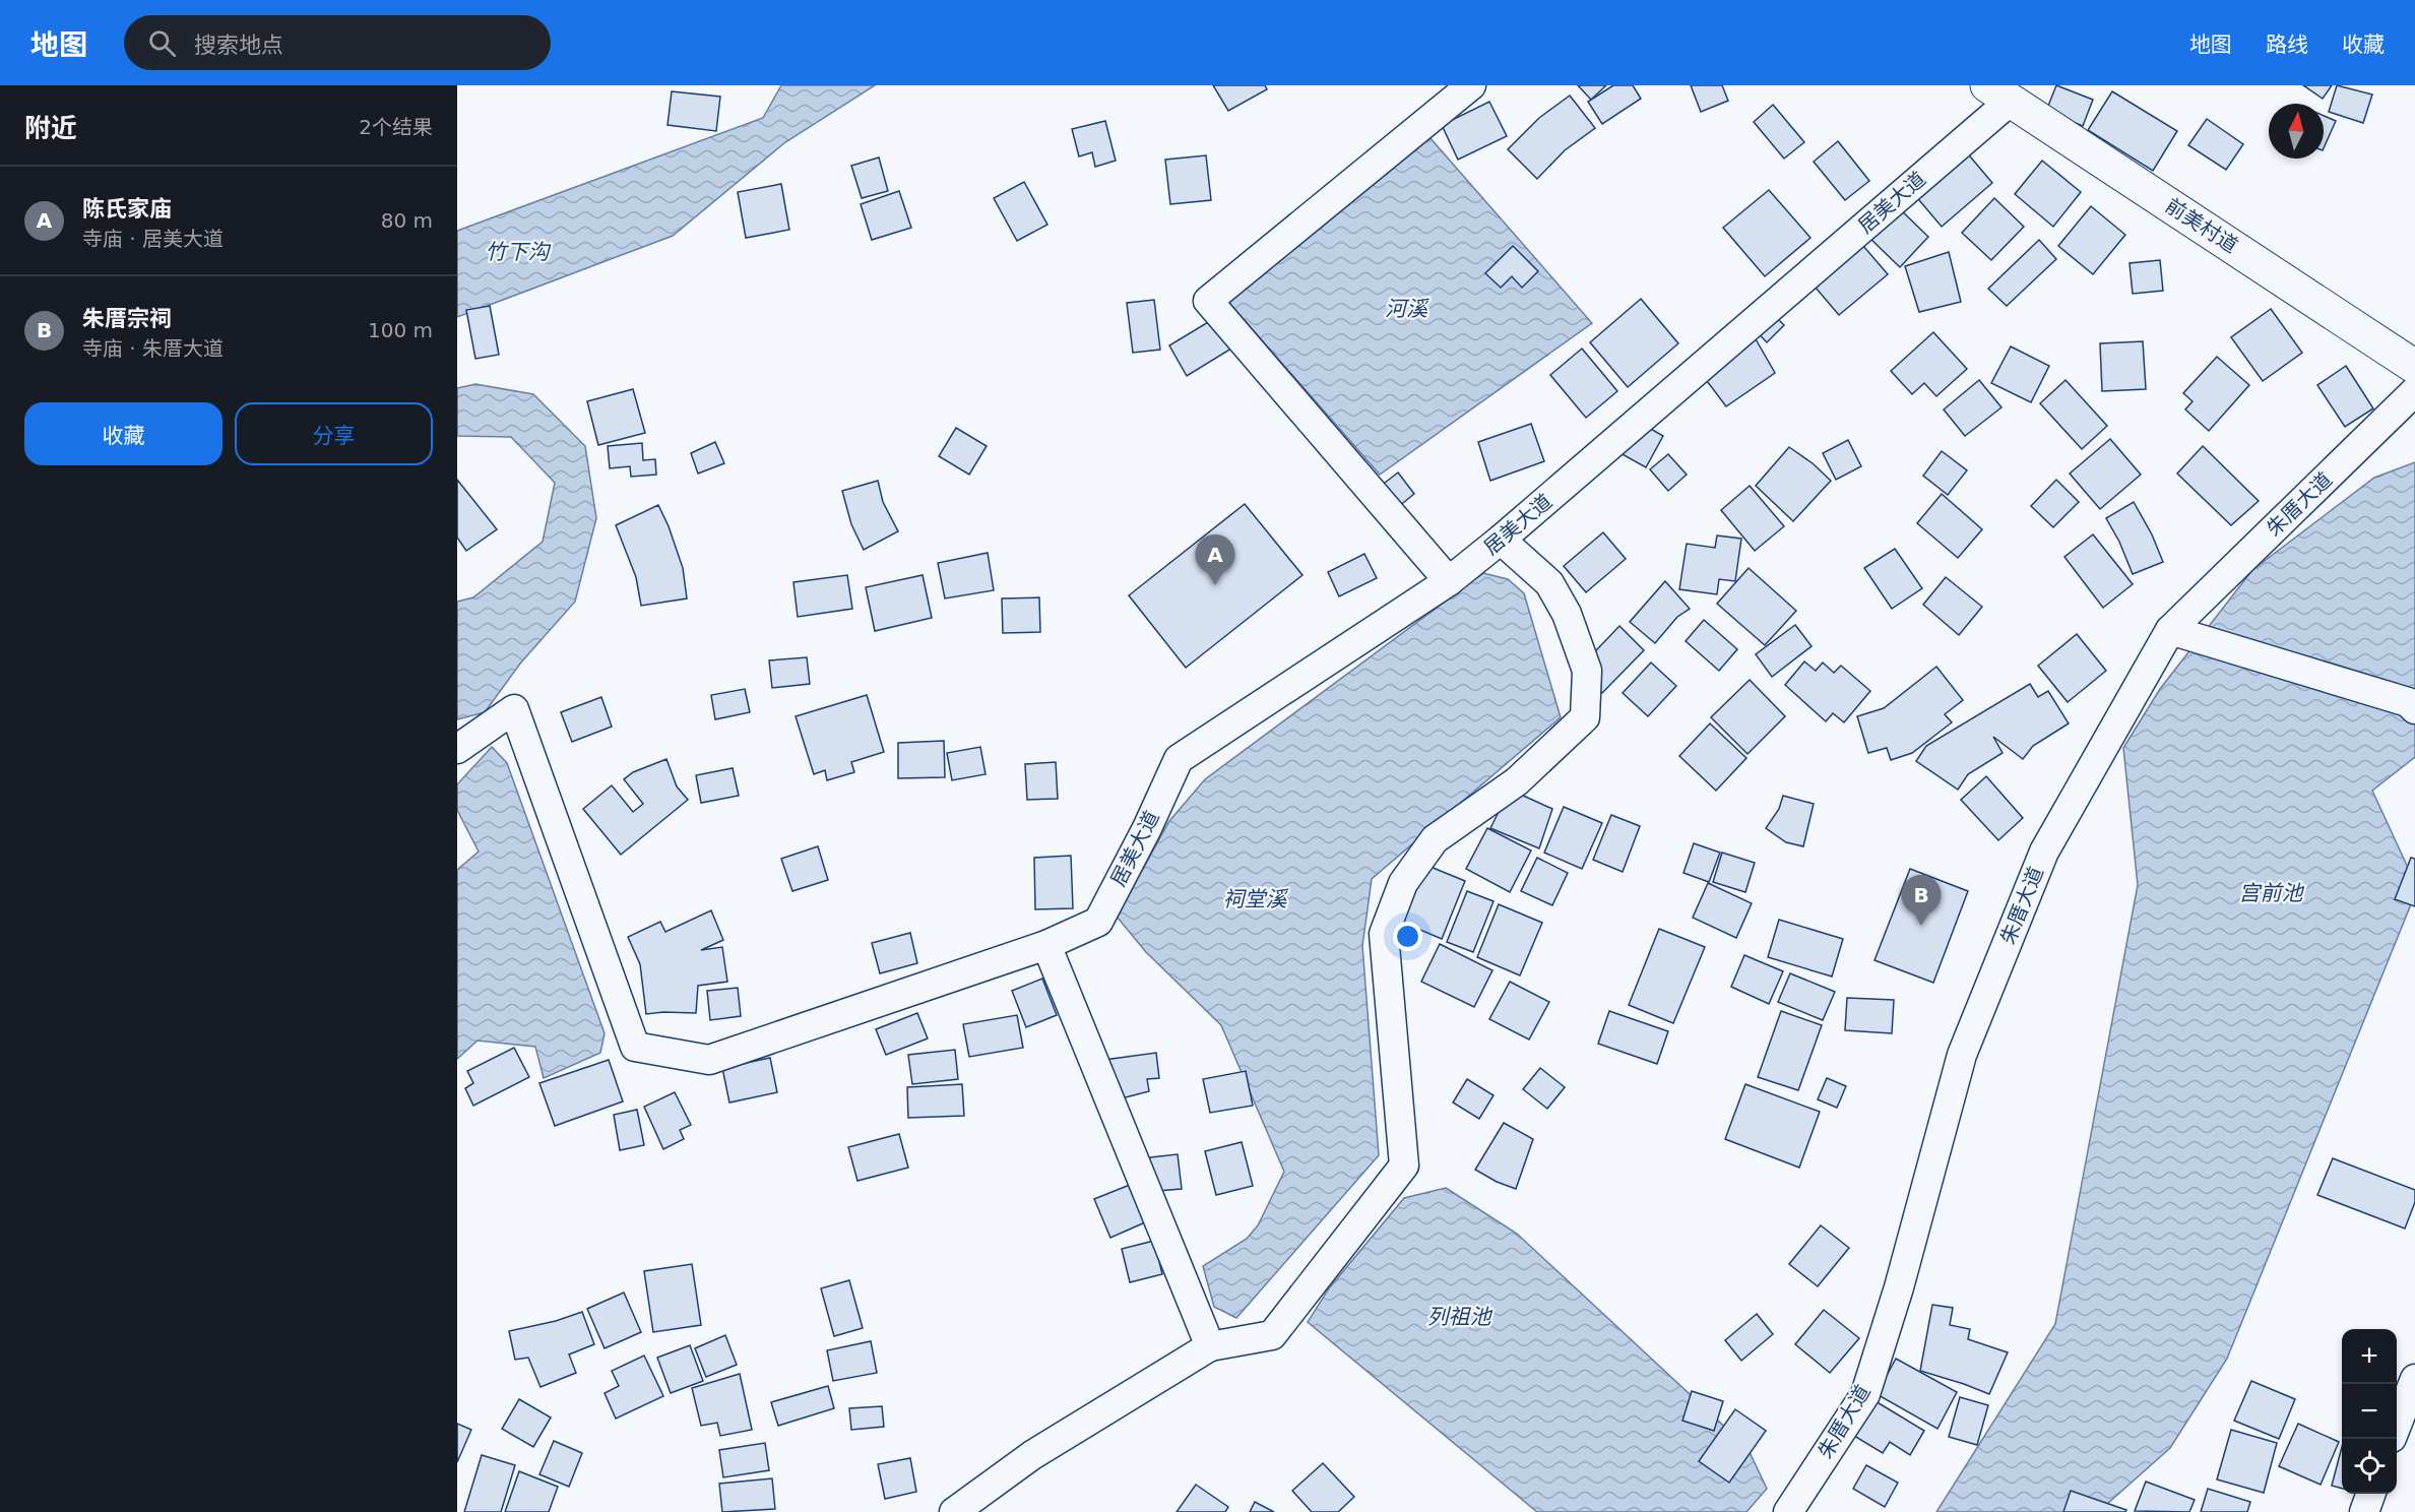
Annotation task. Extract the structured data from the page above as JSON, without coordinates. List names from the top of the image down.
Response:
{
  "streets": {
    "street": ["居美大道", "前美村道", "朱厝大道"]
  },
  "crossings": [
    ["居美大道", "前美村道"]
  ],
  "water": [
    "竹下沟",
    "河溪",
    "宫前池",
    "祠堂溪",
    "列祖池"
  ],
  "north": "top",
  "page": {
    "header": "地图",
    "search": "搜索地点",
    "nav": ["地图", "路线", "收藏"],
    "heading": ["附近", "2个结果"],
    "list": [
      {
        "mark": "A",
        "name": "陈氏家庙",
        "note": "寺庙 · 居美大道",
        "value": "80 m"
      },
      {
        "mark": "B",
        "name": "朱厝宗祠",
        "note": "寺庙 · 朱厝大道",
        "value": "100 m"
      }
    ],
    "buttons": ["收藏", "分享"],
    "pins": ["A", "B"],
    "map_buttons": ["+", "−"]
  }
}
